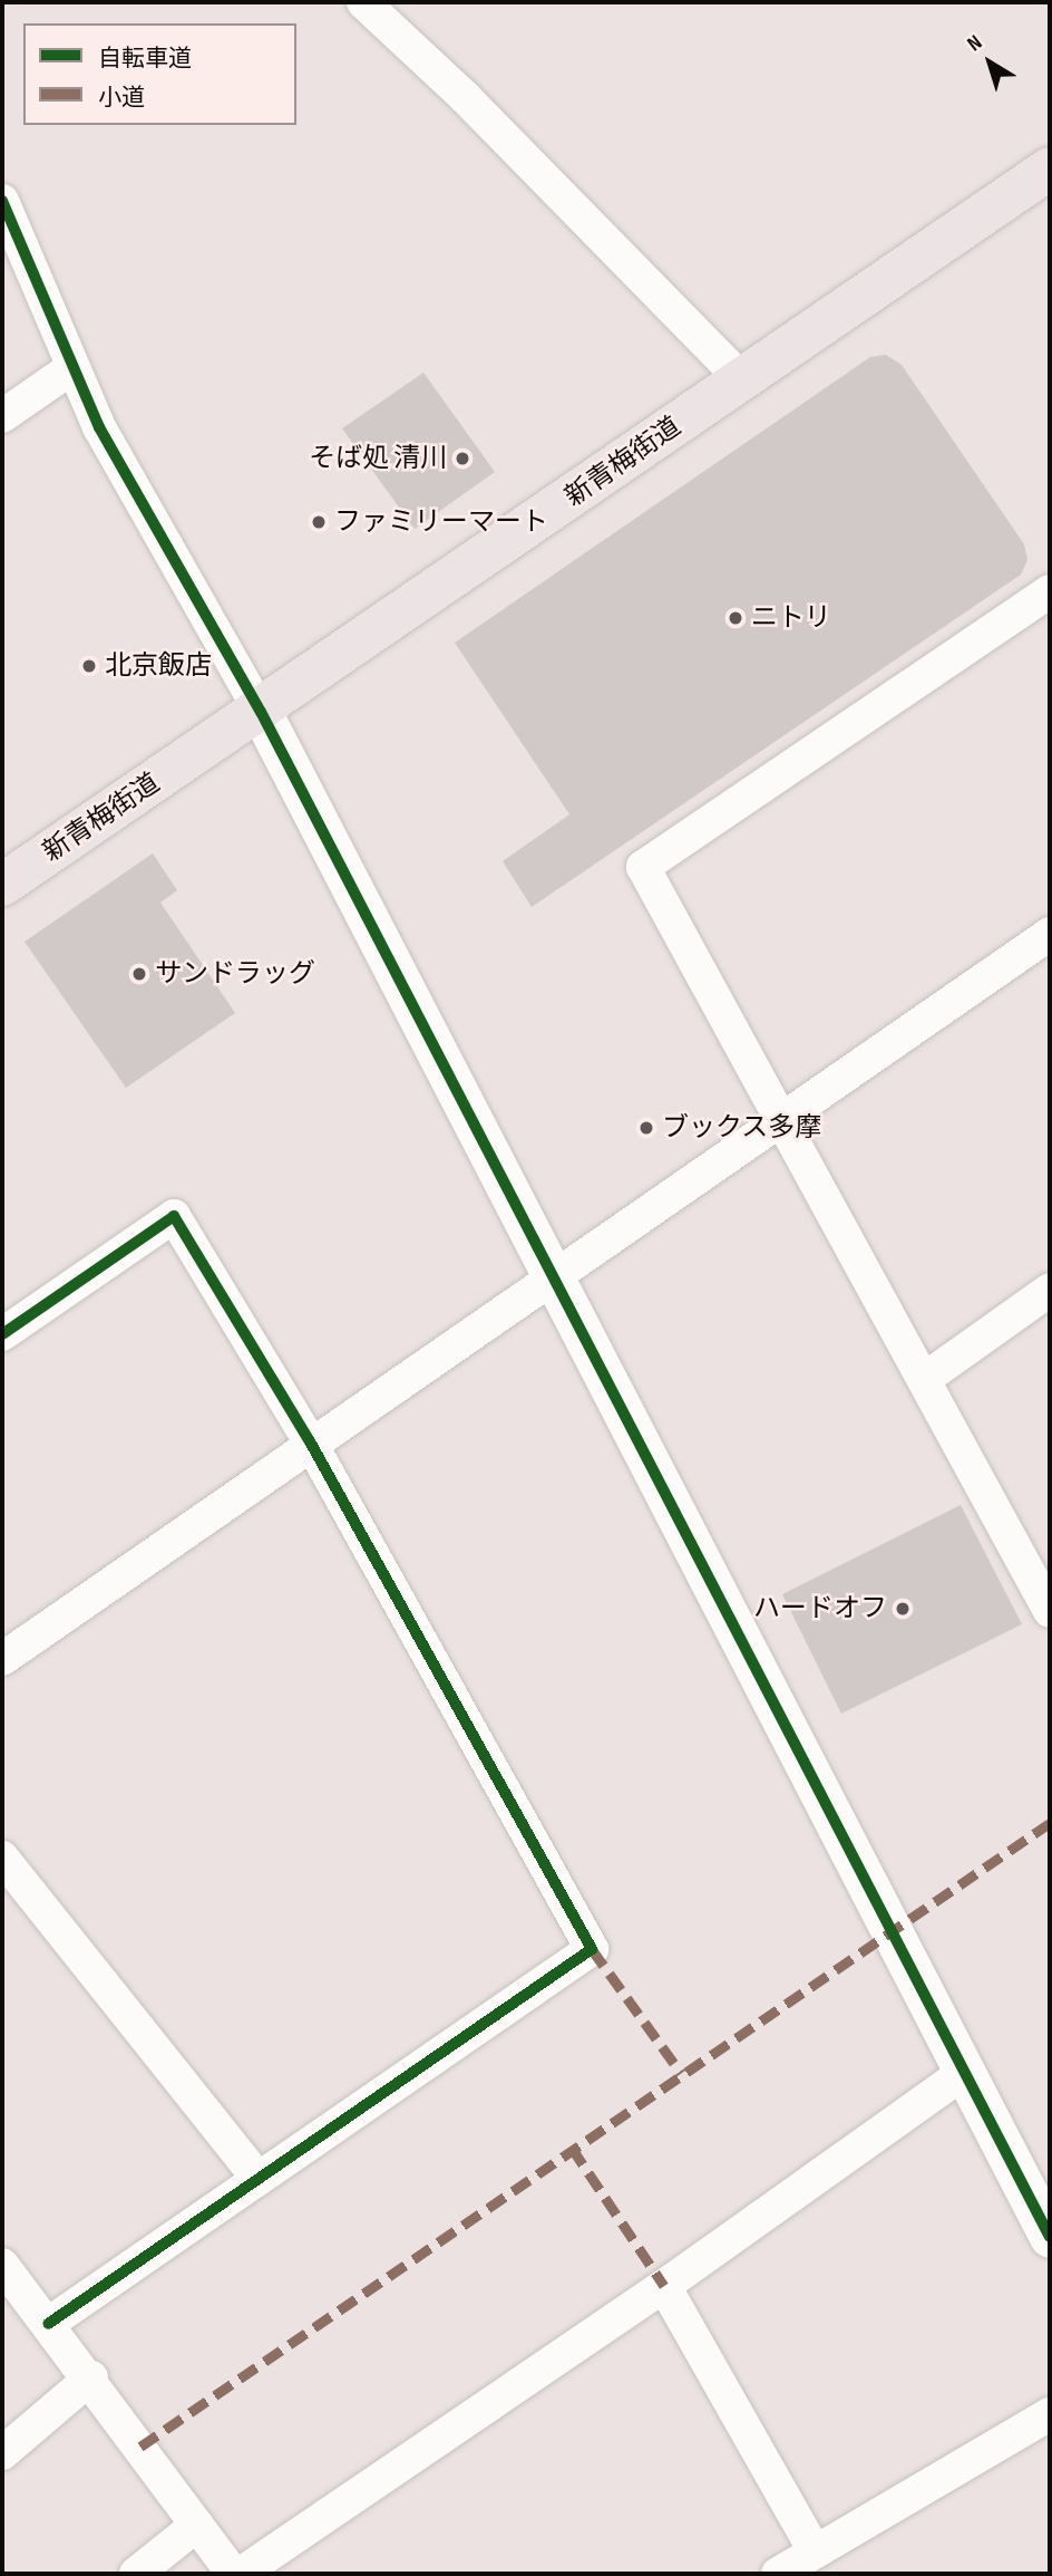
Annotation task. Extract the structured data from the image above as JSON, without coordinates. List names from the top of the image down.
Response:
{
  "streets": {
    "main road": ["新青梅街道"]
  },
  "places": [
    "そば処 清川",
    "ファミリーマート",
    "ニトリ",
    "北京飯店",
    "サンドラッグ",
    "ブックス多摩",
    "ハードオフ"
  ],
  "legend": ["自転車道", "小道"],
  "north": "top left"
}
